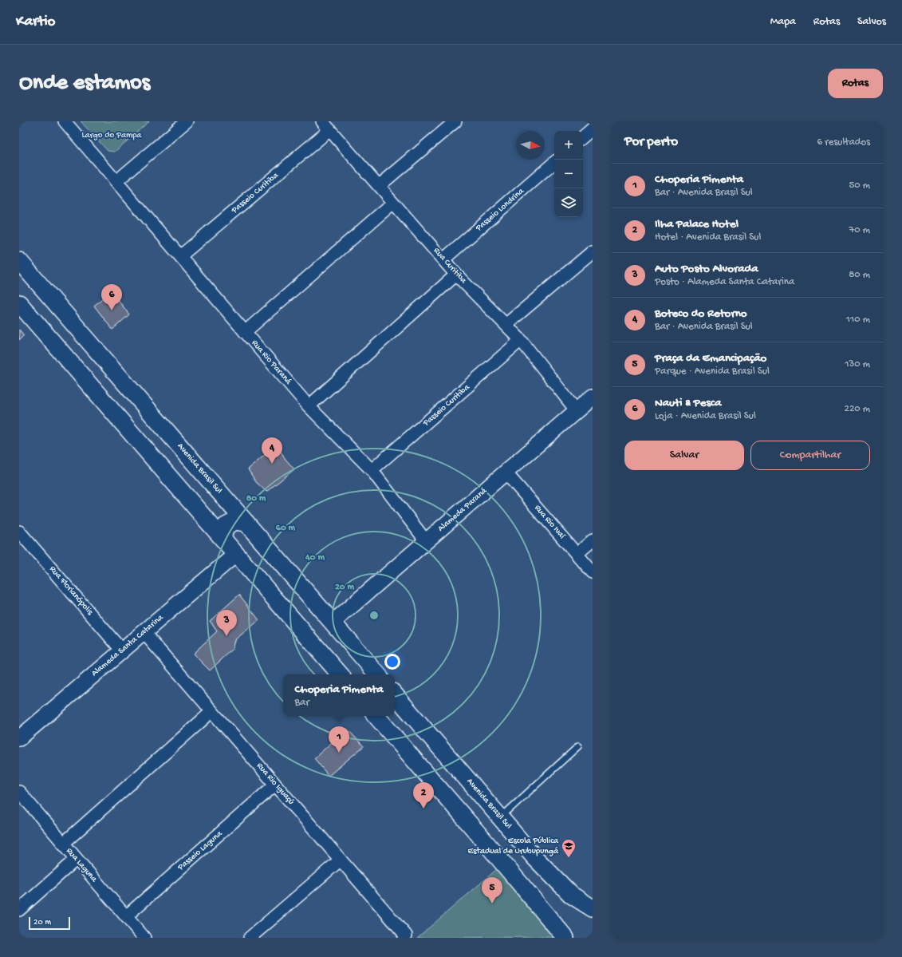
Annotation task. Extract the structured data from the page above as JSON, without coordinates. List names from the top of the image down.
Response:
{
  "streets": {
    "main road": ["Avenida Brasil Sul"],
    "street": [
      "Passeio Curitiba",
      "Passeio Londrina",
      "Rua Curitiba",
      "Rua Rio Paraná",
      "Alameda Paraná",
      "Rua Rio Ivaí",
      "Rua Florianópolis",
      "Alameda Santa Catarina",
      "Rua Rio Iguaçú",
      "Passeio Laguna",
      "Rua Laguna"
    ]
  },
  "crossings": [
    ["Passeio Curitiba", "Rua Curitiba"],
    ["Passeio Curitiba", "Rua Rio Paraná"],
    ["Passeio Londrina", "Rua Curitiba"],
    ["Rua Curitiba", "Alameda Paraná"],
    ["Rua Rio Paraná", "Alameda Paraná"],
    ["Avenida Brasil Sul", "Alameda Paraná"],
    ["Alameda Paraná", "Rua Rio Ivaí"],
    ["Rua Florianópolis", "Alameda Santa Catarina"],
    ["Alameda Santa Catarina", "Rua Rio Iguaçú"],
    ["Rua Rio Iguaçú", "Passeio Laguna"],
    ["Passeio Laguna", "Rua Laguna"]
  ],
  "parks": ["Largo do Pampa"],
  "places": {
    "school or university": ["Escola Pública Estadual de Urubupungá"]
  },
  "scale_bar": "20 m",
  "north": "right",
  "page": {
    "header": "Kartio",
    "nav": ["Mapa", "Rotas", "Salvos"],
    "buttons": [
      "Rotas",
      ["Salvar", "Compartilhar"]
    ],
    "title": "Onde estamos",
    "heading": ["Por perto", "6 resultados"],
    "map_buttons": ["+", "−"],
    "list": [
      {
        "mark": "1",
        "name": "Choperia Pimenta",
        "note": "Bar · Avenida Brasil Sul",
        "value": "50 m"
      },
      {
        "mark": "2",
        "name": "Ilha Palace Hotel",
        "note": "Hotel · Avenida Brasil Sul",
        "value": "70 m"
      },
      {
        "mark": "3",
        "name": "Auto Posto Alvorada",
        "note": "Posto · Alameda Santa Catarina",
        "value": "80 m"
      },
      {
        "mark": "4",
        "name": "Boteco do Retorno",
        "note": "Bar · Avenida Brasil Sul",
        "value": "110 m"
      },
      {
        "mark": "5",
        "name": "Praça da Emancipação",
        "note": "Parque · Avenida Brasil Sul",
        "value": "130 m"
      },
      {
        "mark": "6",
        "name": "Nauti & Pesca",
        "note": "Loja · Avenida Brasil Sul",
        "value": "220 m"
      }
    ],
    "pins": [
      "6",
      "4",
      "3",
      "1",
      "2",
      "5"
    ],
    "popup": ["Choperia Pimenta", "Bar"],
    "scale": "20 m"
  },
  "rings": [
    "80 m",
    "60 m",
    "40 m",
    "20 m"
  ]
}
